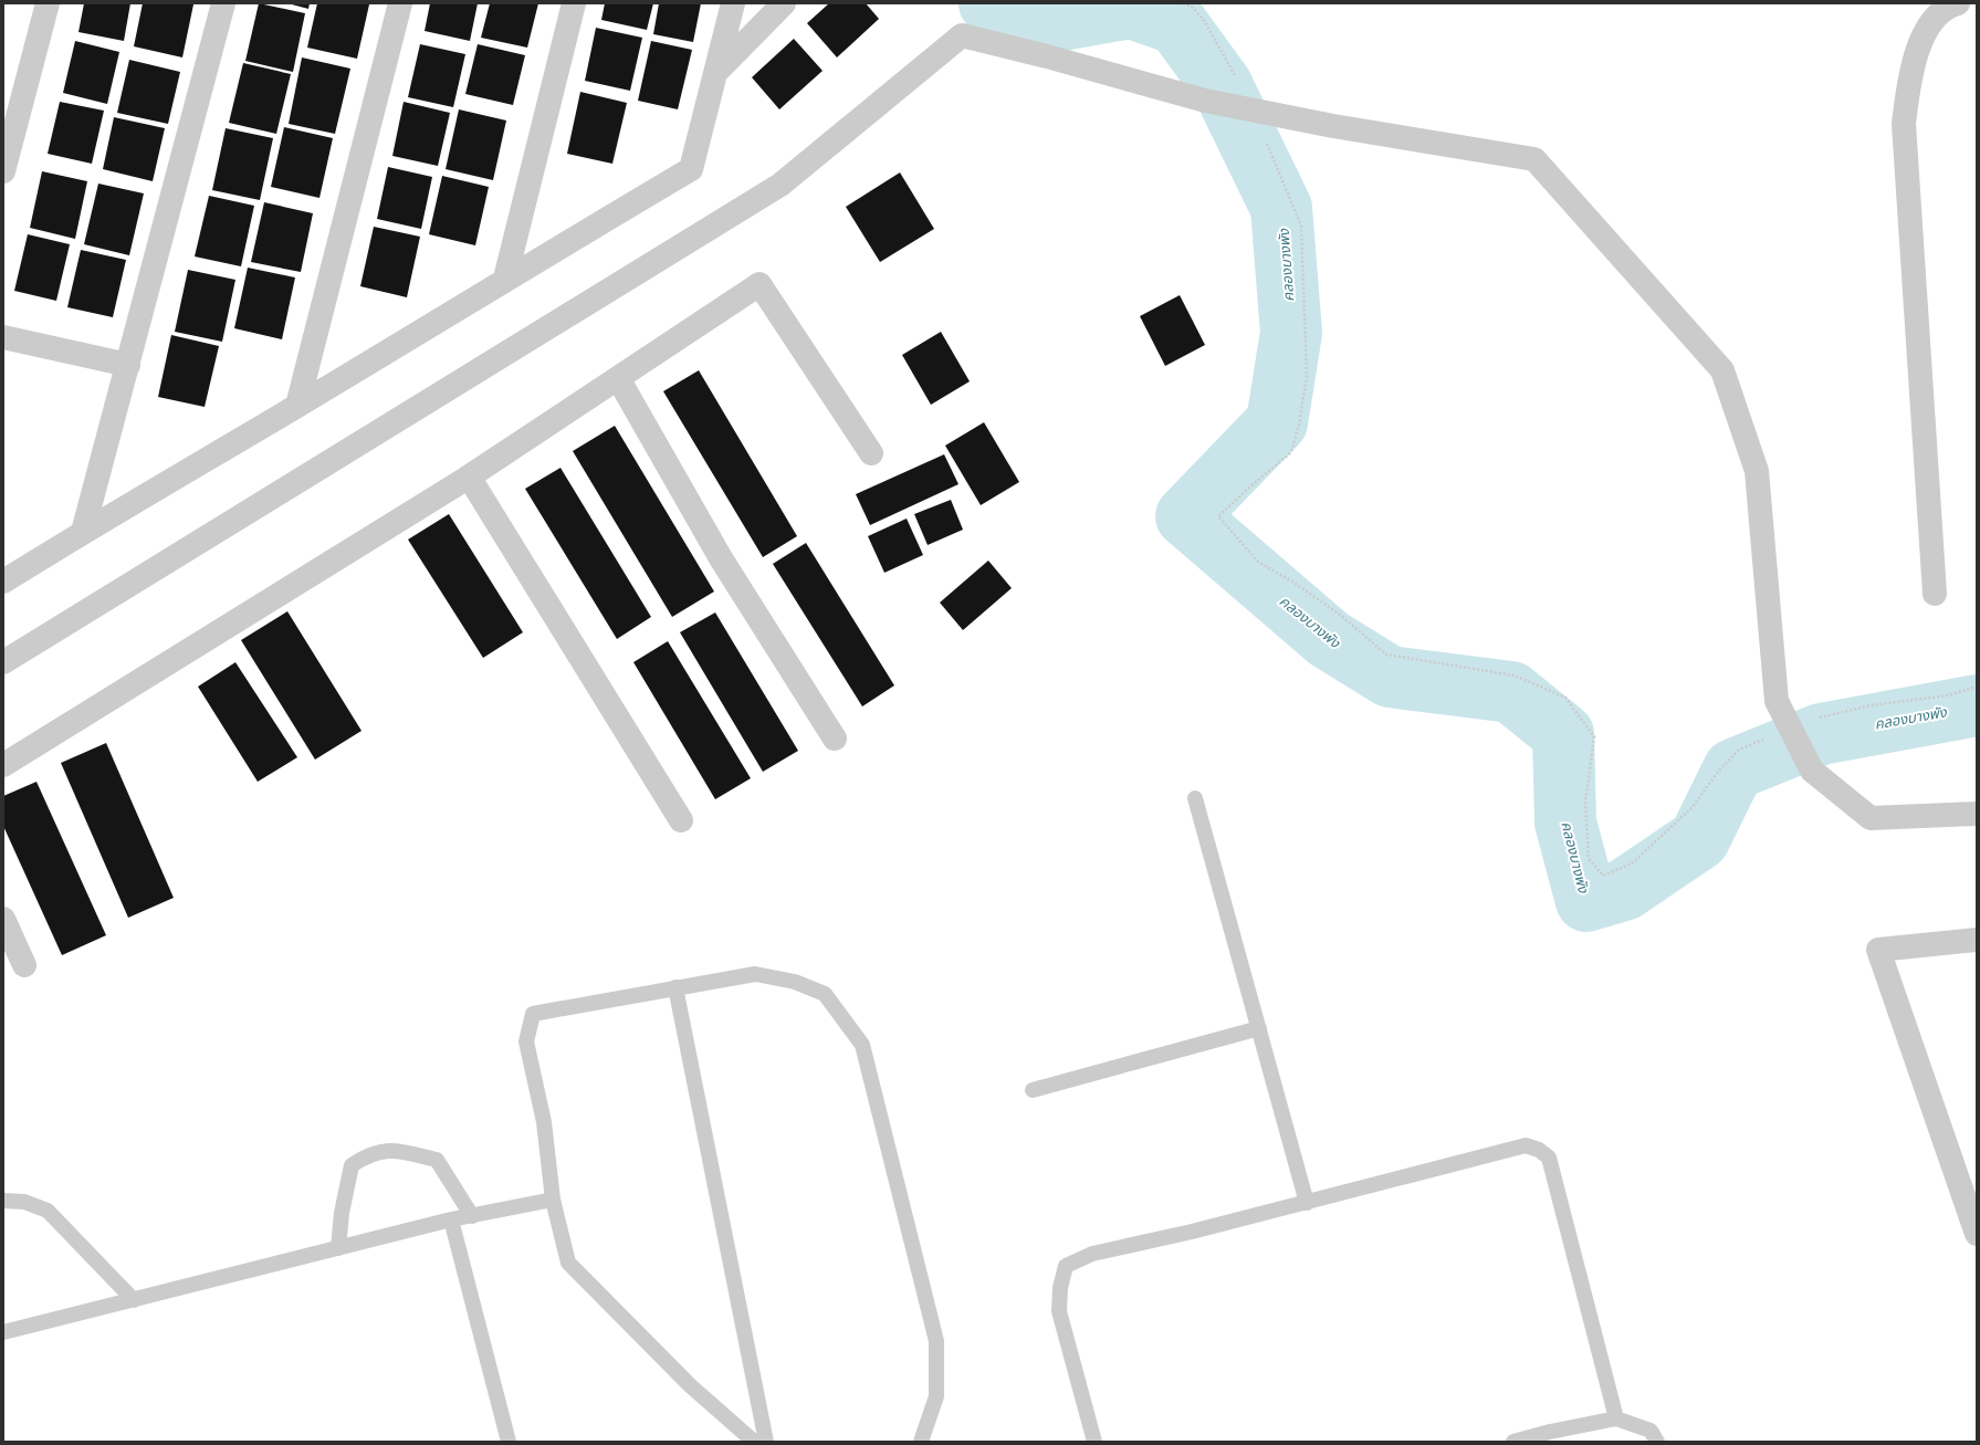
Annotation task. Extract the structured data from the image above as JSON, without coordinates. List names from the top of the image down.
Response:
{
  "water": ["คลองบางพัง"]
}
